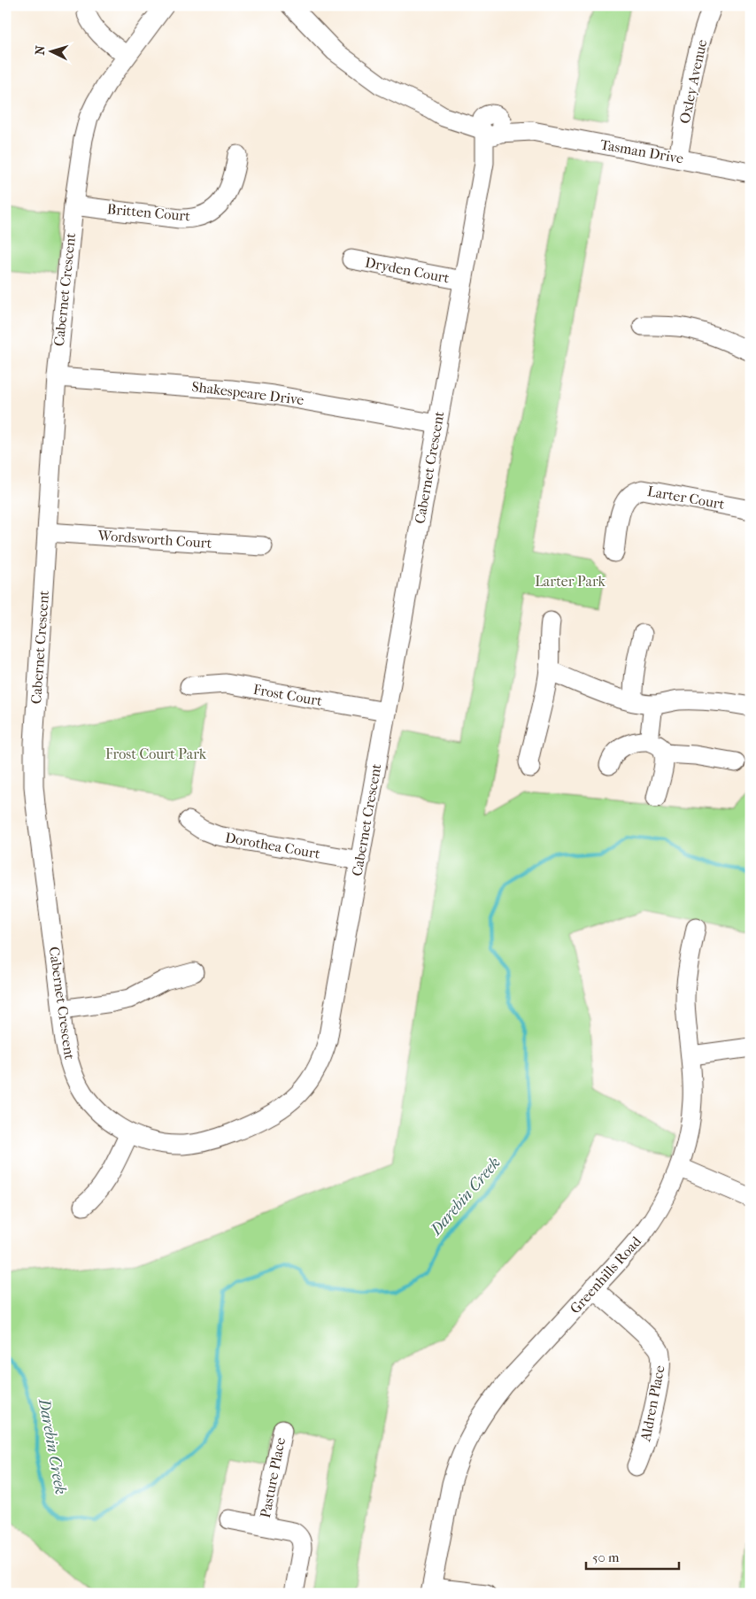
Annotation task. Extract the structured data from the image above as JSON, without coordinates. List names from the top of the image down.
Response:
{
  "streets": {
    "street": [
      "Oxley Avenue",
      "Tasman Drive",
      "Britten Court",
      "Dryden Court",
      "Cabernet Crescent",
      "Shakespeare Drive",
      "Larter Court",
      "Wordsworth Court",
      "Frost Court",
      "Dorothea Court",
      "Greenhills Road",
      "Aldren Place",
      "Pasture Place"
    ]
  },
  "crossings": [
    ["Oxley Avenue", "Tasman Drive"],
    ["Tasman Drive", "Cabernet Crescent"],
    ["Britten Court", "Cabernet Crescent"],
    ["Dryden Court", "Cabernet Crescent"],
    ["Cabernet Crescent", "Shakespeare Drive"],
    ["Cabernet Crescent", "Wordsworth Court"],
    ["Cabernet Crescent", "Frost Court"],
    ["Cabernet Crescent", "Dorothea Court"],
    ["Greenhills Road", "Aldren Place"]
  ],
  "water": ["Darebin Creek"],
  "parks": ["Larter Park", "Frost Court Park"],
  "scale_bar": "50 m",
  "north": "left"
}
